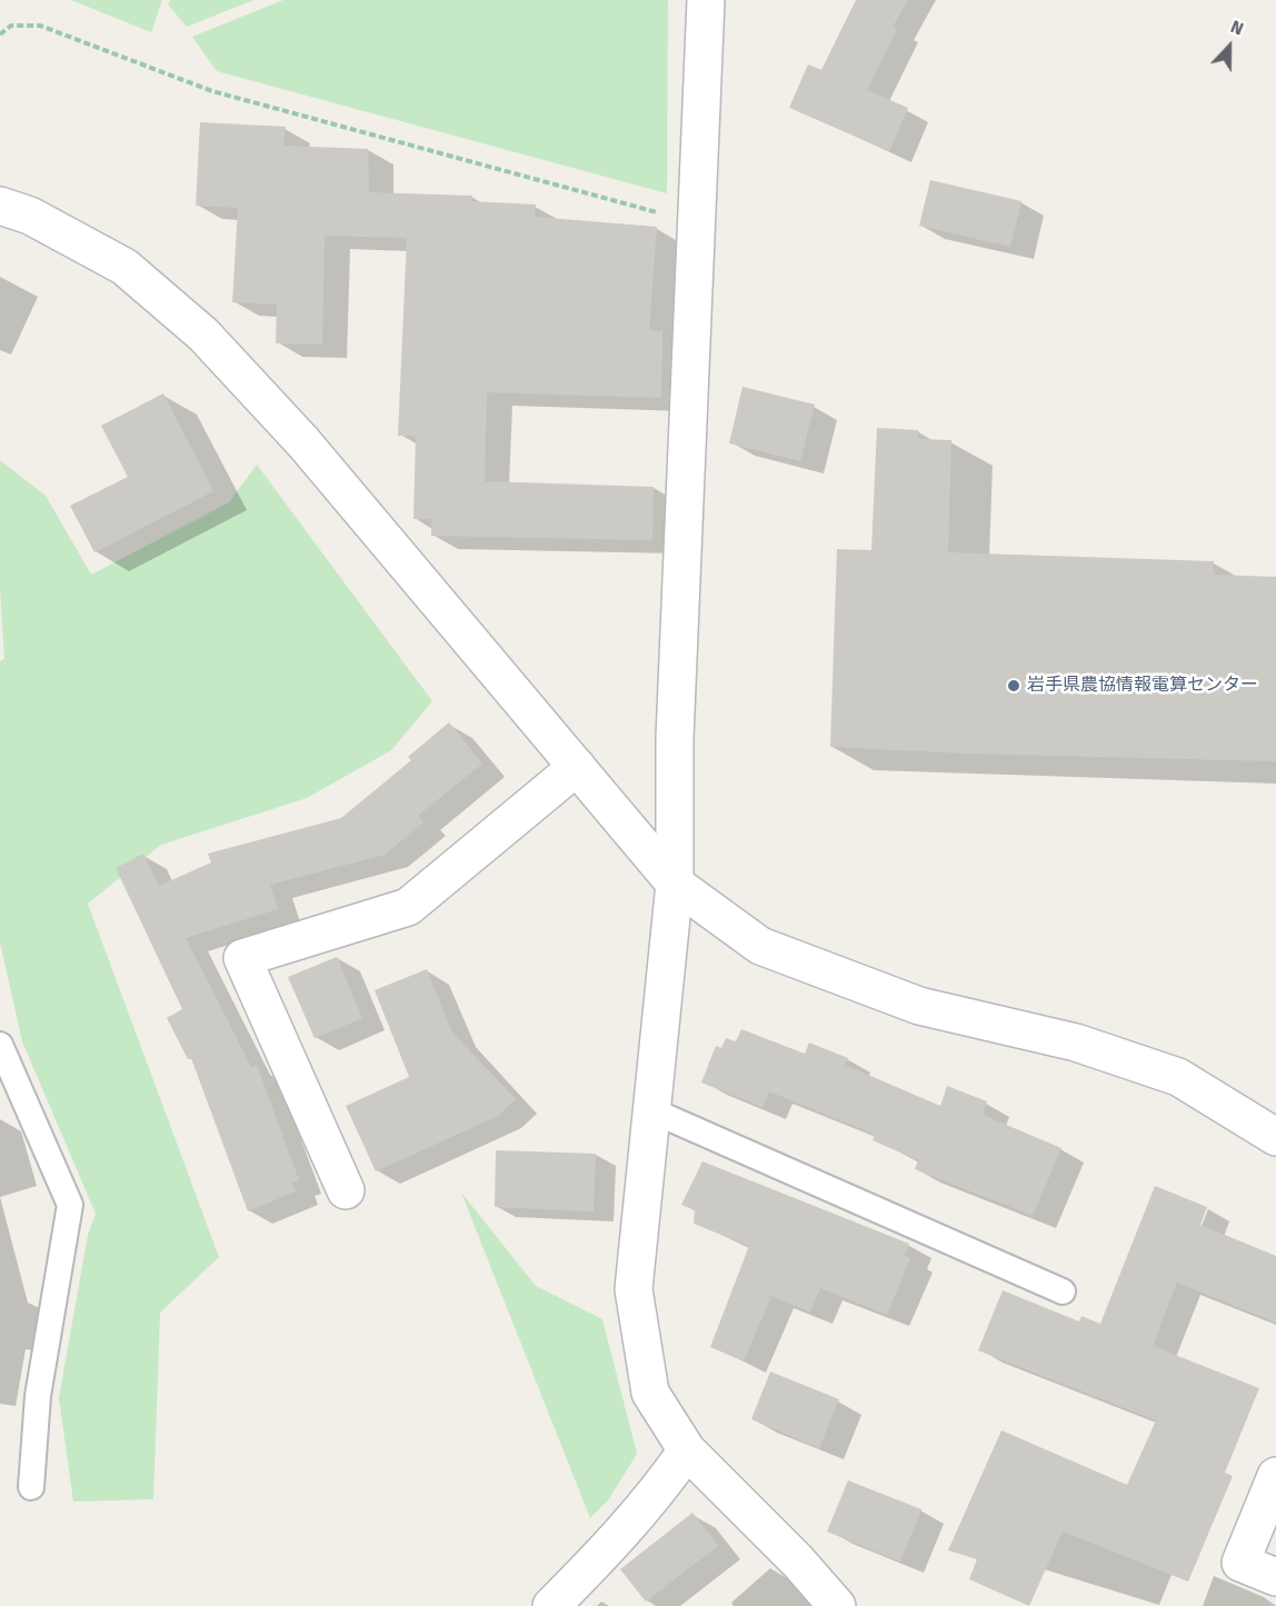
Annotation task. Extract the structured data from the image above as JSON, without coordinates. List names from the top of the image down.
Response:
{
  "places": ["岩手県農協情報電算センター"],
  "north": "top"
}
